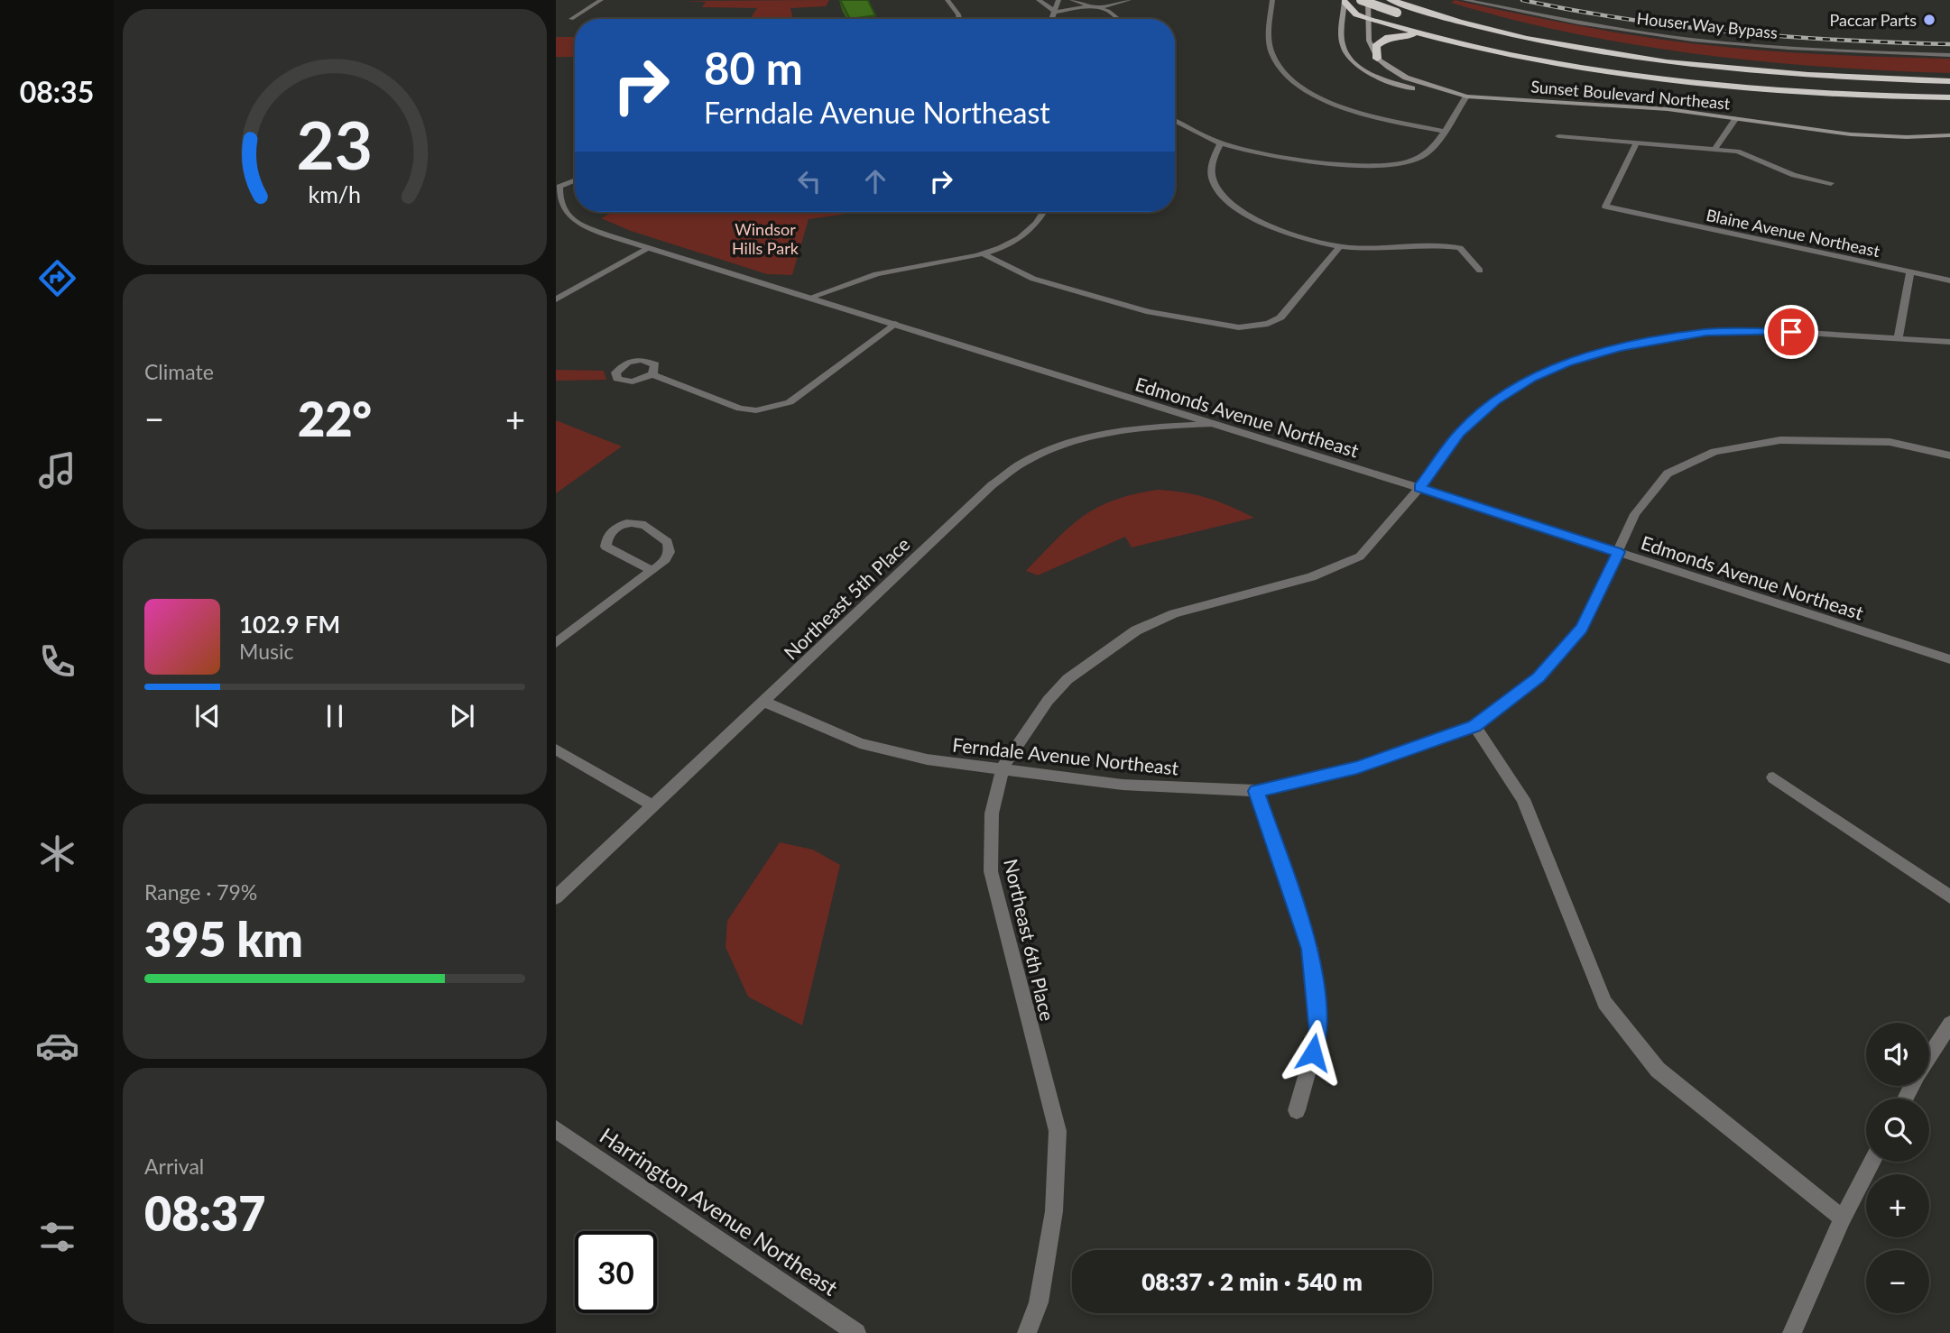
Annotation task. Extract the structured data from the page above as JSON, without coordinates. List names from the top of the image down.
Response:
{
  "streets": {
    "main road": ["Sunset Boulevard Northeast"],
    "street": [
      "Houser Way Bypass",
      "Blaine Avenue Northeast",
      "Edmonds Avenue Northeast",
      "Northeast 5th Place",
      "Ferndale Avenue Northeast",
      "Northeast 6th Place",
      "Harrington Avenue Northeast"
    ]
  },
  "crossings": [
    ["Edmonds Avenue Northeast", "Northeast 5th Place"],
    ["Edmonds Avenue Northeast", "Ferndale Avenue Northeast"],
    ["Edmonds Avenue Northeast", "Northeast 6th Place"],
    ["Northeast 5th Place", "Ferndale Avenue Northeast"],
    ["Ferndale Avenue Northeast", "Northeast 6th Place"]
  ],
  "parks": ["Windsor Hills Park"],
  "places": ["Paccar Parts"],
  "page": {
    "tabs": "08:35",
    "turn": ["80 m", "Ferndale Avenue Northeast"],
    "tile": [
      "Climate",
      ["Range · 79%", "395 km"],
      ["Arrival", "08:37"]
    ],
    "heat": ["−", "22°", "+"],
    "song": ["102.9 FM", "Music"],
    "map_buttons": ["+", "−"],
    "limit": "30",
    "trip": "08:37 · 2 min · 540 m",
    "gauge": ["23", "km/h"]
  }
}
